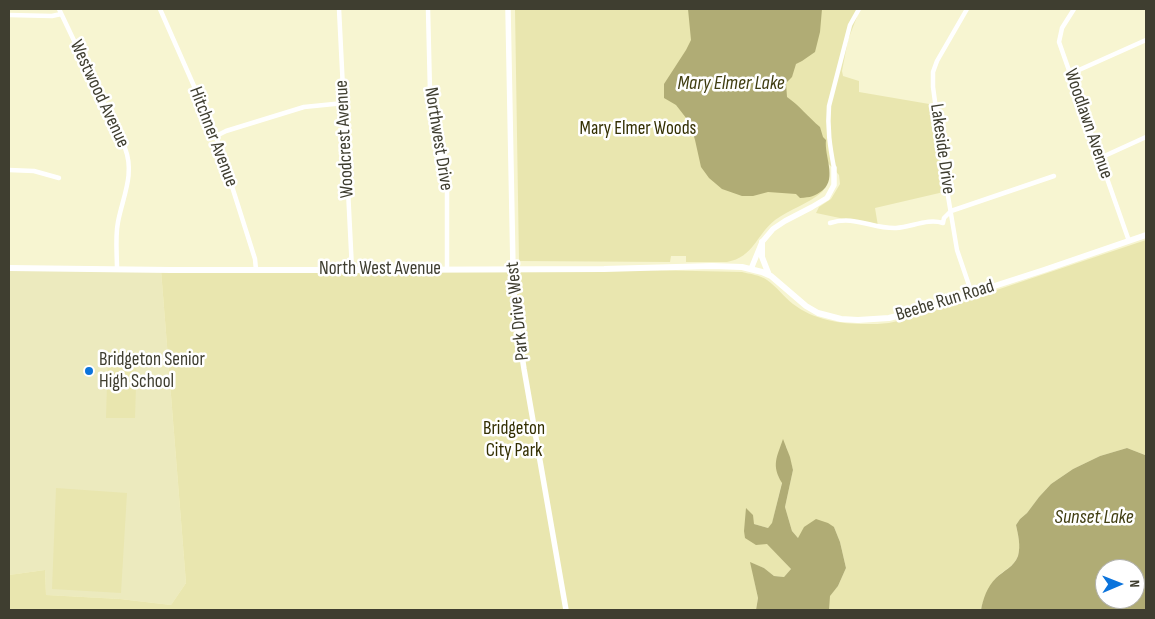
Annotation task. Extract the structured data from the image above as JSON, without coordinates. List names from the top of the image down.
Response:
{
  "streets": {
    "main road": ["North West Avenue", "Beebe Run Road"],
    "street": [
      "Westwood Avenue",
      "Woodlawn Avenue",
      "Hitchner Avenue",
      "Woodcrest Avenue",
      "Northwest Drive",
      "Lakeside Drive",
      "Park Drive West"
    ]
  },
  "crossings": [
    ["Westwood Avenue", "North West Avenue"],
    ["Woodlawn Avenue", "Beebe Run Road"],
    ["Hitchner Avenue", "North West Avenue"],
    ["Woodcrest Avenue", "North West Avenue"],
    ["Northwest Drive", "North West Avenue"],
    ["Lakeside Drive", "Beebe Run Road"],
    ["North West Avenue", "Beebe Run Road"],
    ["North West Avenue", "Park Drive West"]
  ],
  "water": ["Mary Elmer Lake", "Sunset Lake"],
  "parks": ["Mary Elmer Woods", "Bridgeton City Park"],
  "places": ["Bridgeton Senior High School"],
  "north": "right"
}
